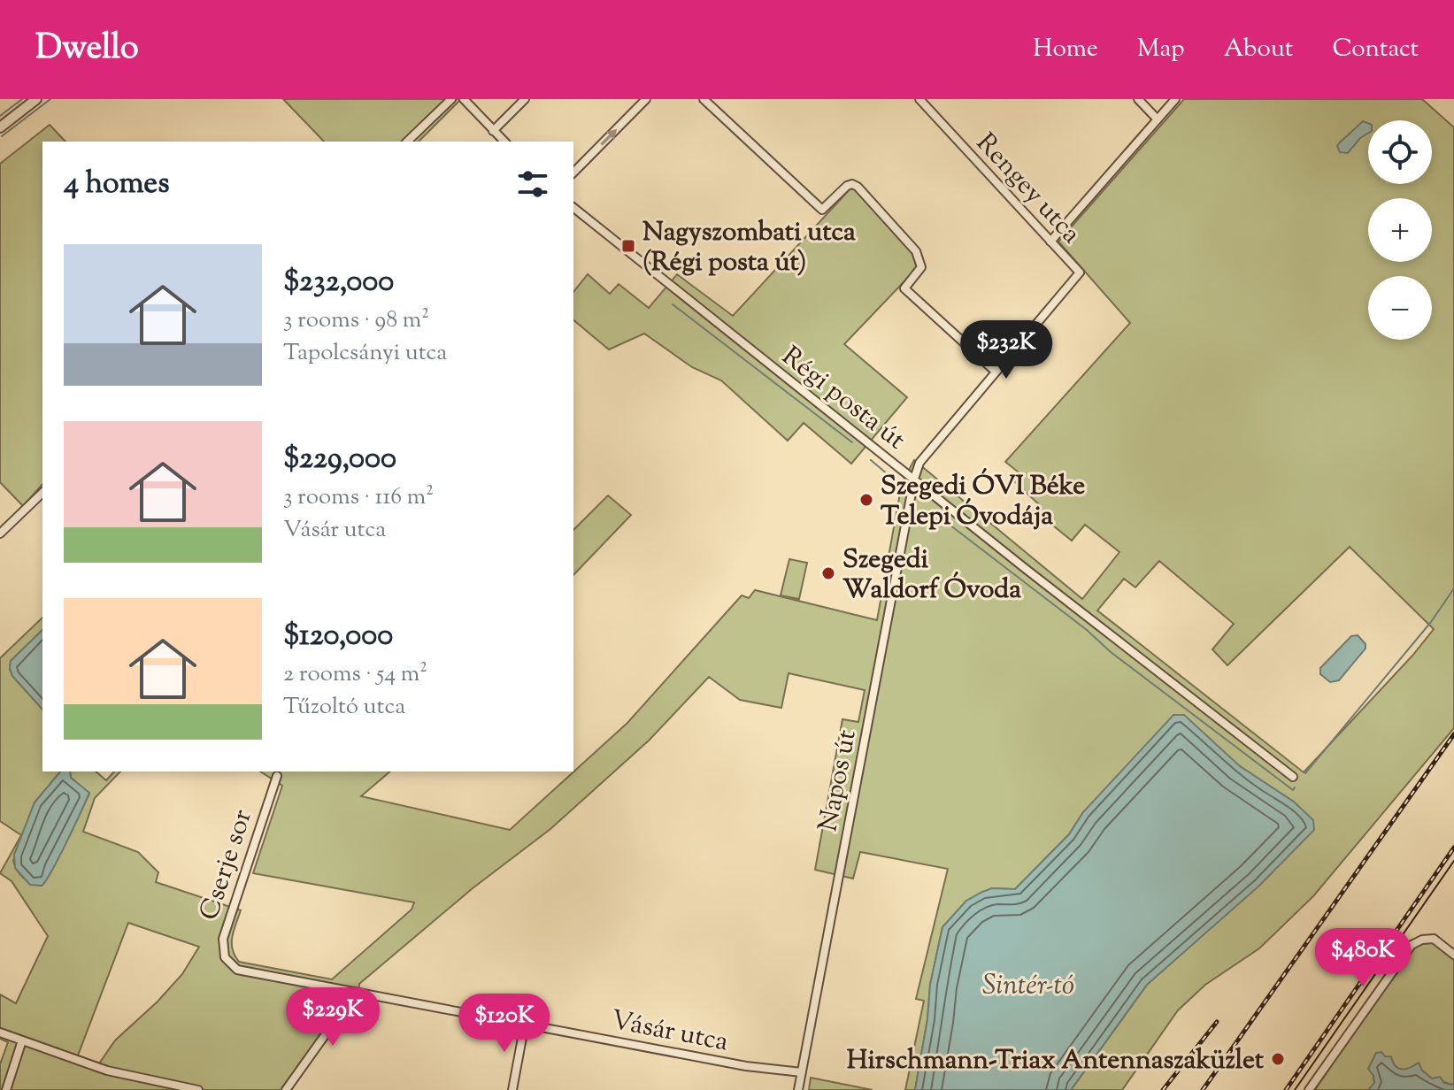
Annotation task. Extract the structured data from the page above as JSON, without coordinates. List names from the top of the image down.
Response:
{
  "streets": {
    "street": [
      "Rengey utca",
      "Régi posta út",
      "Napos út",
      "Cserje sor",
      "Vásár utca"
    ]
  },
  "crossings": [
    ["Rengey utca", "Napos út"],
    ["Régi posta út", "Napos út"],
    ["Napos út", "Vásár utca"],
    ["Cserje sor", "Vásár utca"]
  ],
  "water": ["Sintér-tó"],
  "places": {
    "transit": ["Nagyszombati utca (Régi posta út)"],
    "other": ["Szegedi ÓVI Béke Telepi Óvodája", "Szegedi Waldorf Óvoda", "Hirschmann-Triax Antennaszaküzlet"]
  },
  "page": {
    "header": "Dwello",
    "nav": [
      "Home",
      "Map",
      "About",
      "Contact"
    ],
    "map_buttons": ["+", "−"],
    "heading": "4 homes",
    "list": [
      {
        "name": "$232,000",
        "note": "3 rooms · 98 m² · Tapolcsányi utca"
      },
      {
        "name": "$229,000",
        "note": "3 rooms · 116 m² · Vásár utca"
      },
      {
        "name": "$120,000",
        "note": "2 rooms · 54 m² · Tűzoltó utca"
      }
    ],
    "price": [
      "$232K",
      "$480K",
      "$229K",
      "$120K"
    ]
  }
}
